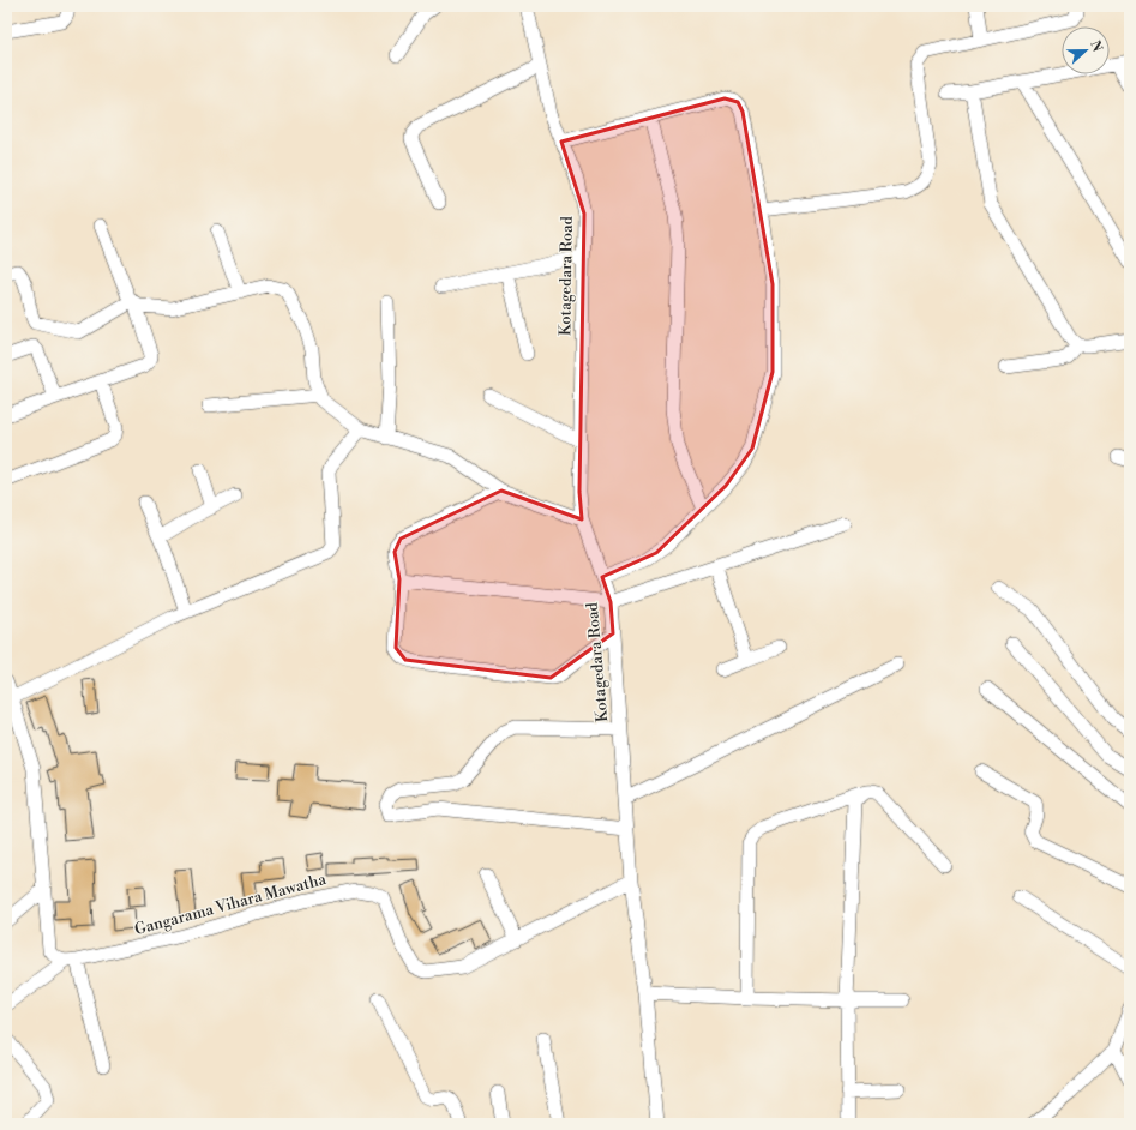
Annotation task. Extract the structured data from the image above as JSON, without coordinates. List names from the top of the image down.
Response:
{
  "streets": {
    "street": ["Kotagedara Road", "Gangarama Vihara Mawatha"]
  },
  "crossings": [
    ["Kotagedara Road", "Gangarama Vihara Mawatha"]
  ],
  "north": "right"
}
